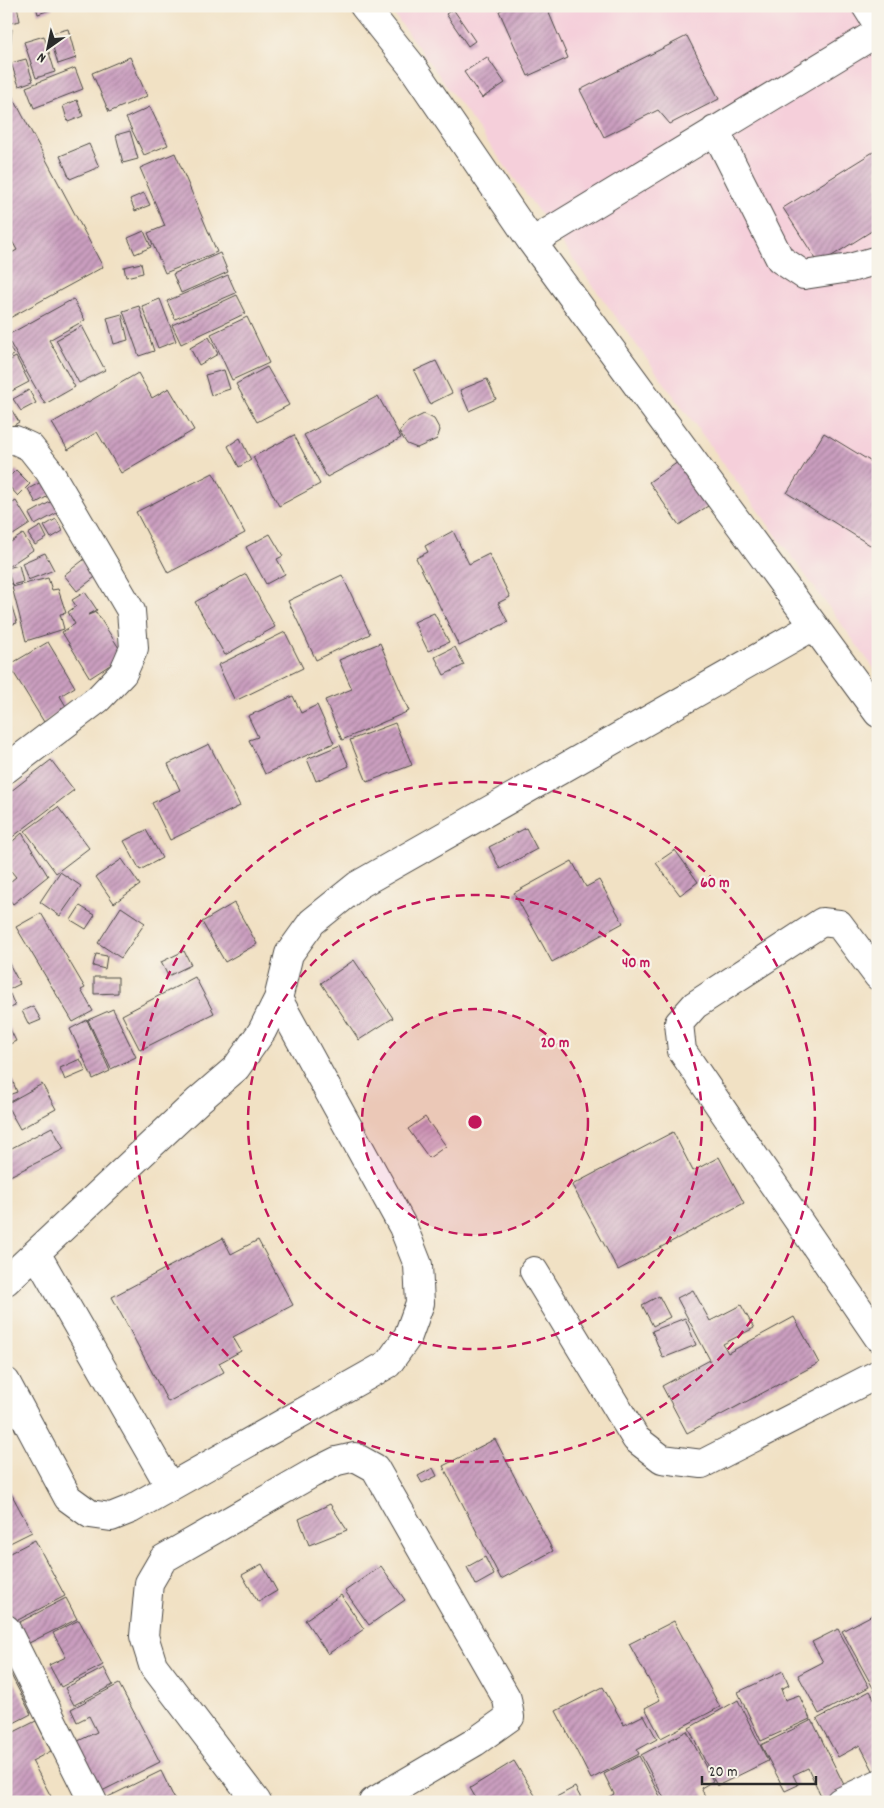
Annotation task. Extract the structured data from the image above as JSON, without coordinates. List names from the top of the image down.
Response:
{
  "scale_bar": "20 m",
  "north": "bottom left",
  "rings": ["60 m", "40 m", "20 m"]
}
